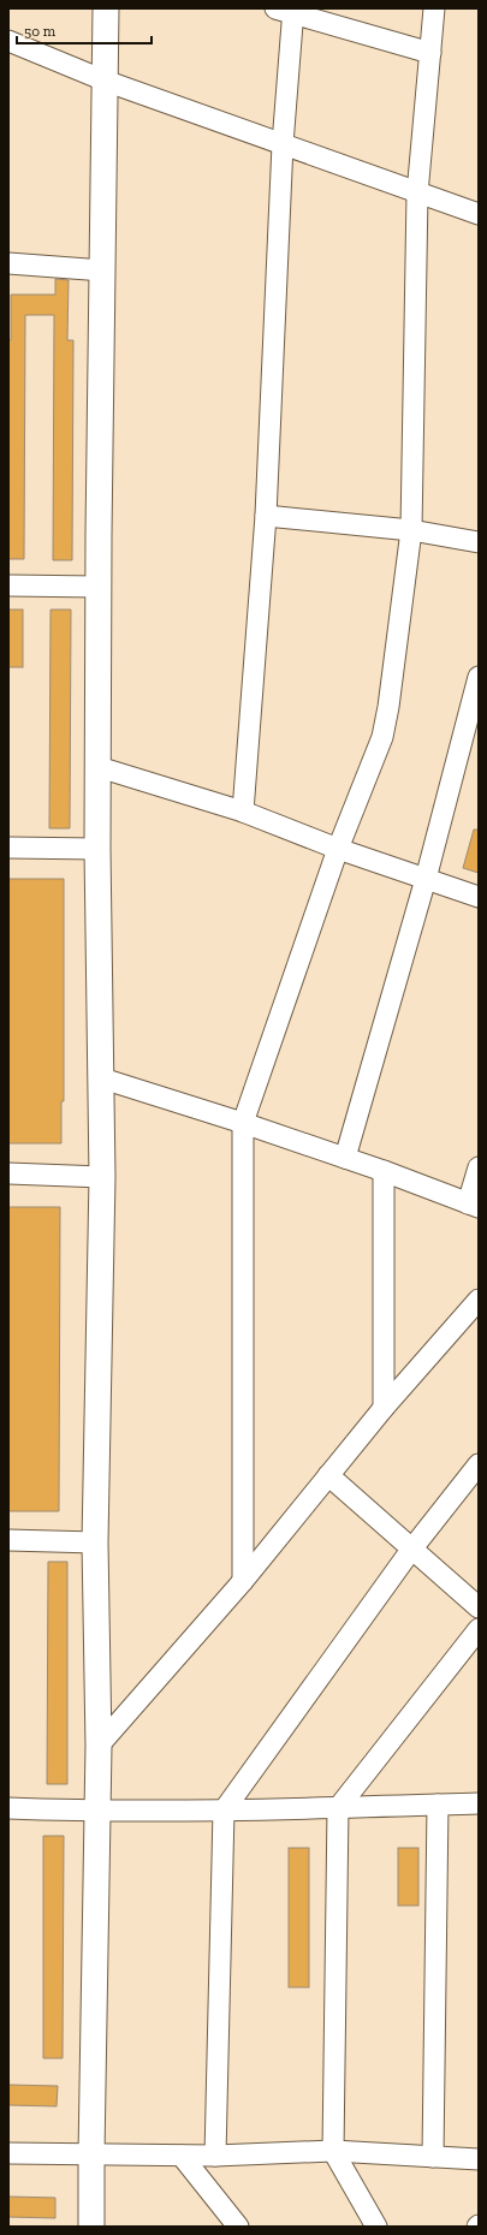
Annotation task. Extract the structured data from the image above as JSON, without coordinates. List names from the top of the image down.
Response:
{
  "scale_bar": "50 m"
}
